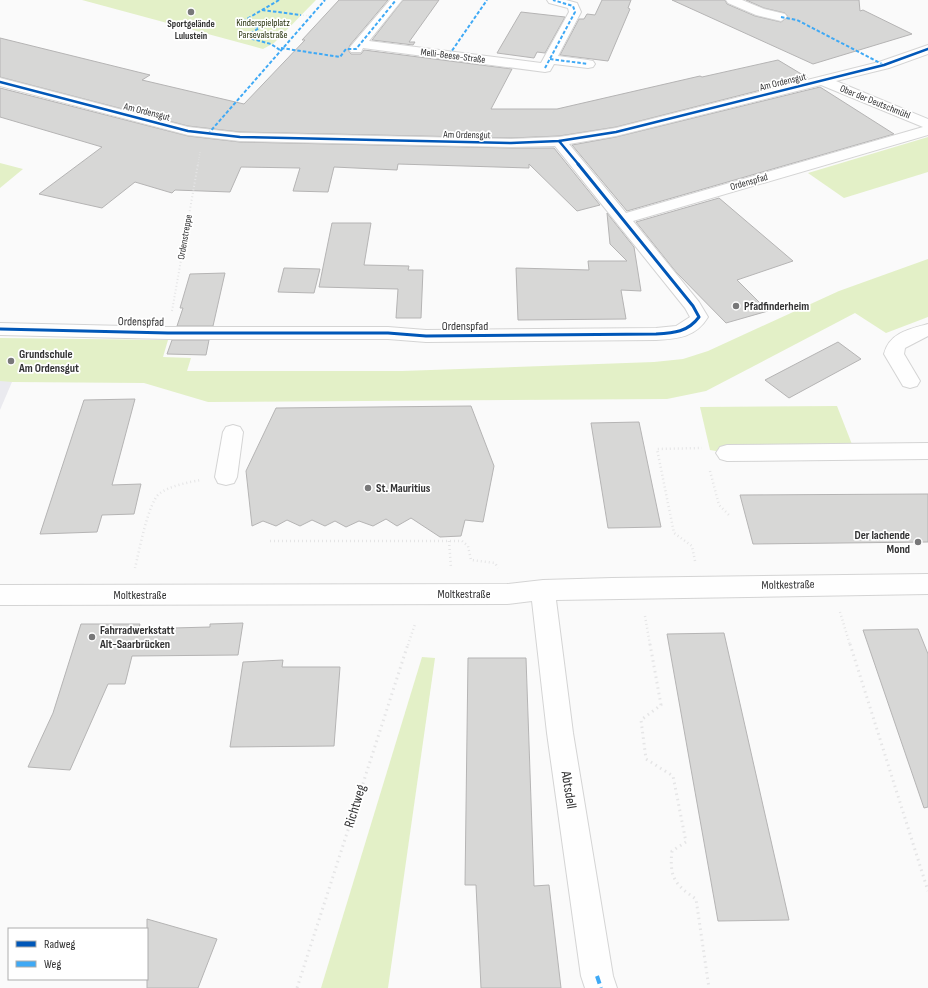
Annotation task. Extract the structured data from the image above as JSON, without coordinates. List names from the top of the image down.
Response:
{
  "streets": {
    "street": [
      "Melli-Beese-Straße",
      "Am Ordensgut",
      "Ober der Deutschmühl",
      "Ordenspfad",
      "Moltkestraße",
      "Abtsdell"
    ],
    "path": ["Ordenstreppe", "Richtweg"]
  },
  "crossings": [
    ["Am Ordensgut", "Ober der Deutschmühl"],
    ["Am Ordensgut", "Ordenspfad"],
    ["Ober der Deutschmühl", "Ordenspfad"],
    ["Ordenspfad", "Ordenstreppe"],
    ["Moltkestraße", "Abtsdell"]
  ],
  "parks": ["Kinderspielplatz Parsevalstraße"],
  "places": [
    "Sportgelände Lulustein",
    "Pfadfinderheim",
    "Grundschule Am Ordensgut",
    "St. Mauritius",
    "Der lachende Mond",
    "Fahrradwerkstatt Alt-Saarbrücken"
  ],
  "legend": ["Radweg", "Weg"]
}
